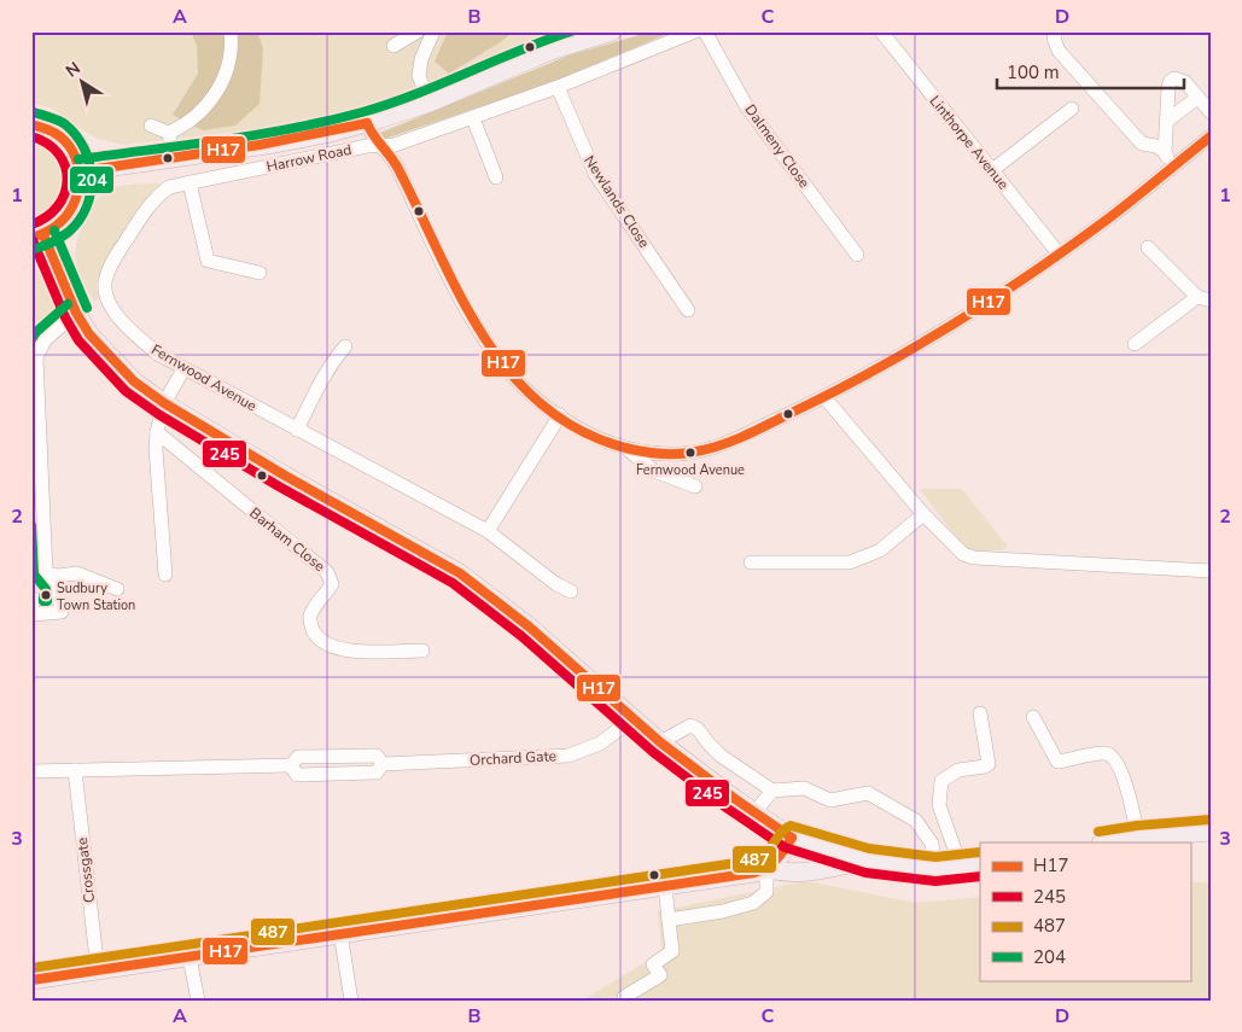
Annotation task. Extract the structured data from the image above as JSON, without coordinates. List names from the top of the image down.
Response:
{
  "streets": {
    "main road": ["Harrow Road"],
    "street": [
      "Linthorpe Avenue",
      "Dalmeny Close",
      "Newlands Close",
      "Fernwood Avenue",
      "Barham Close",
      "Orchard Gate",
      "Crossgate"
    ]
  },
  "crossings": [
    ["Harrow Road", "Newlands Close"],
    ["Harrow Road", "Fernwood Avenue"],
    ["Orchard Gate", "Crossgate"]
  ],
  "places": ["Fernwood Avenue", "Sudbury Town Station"],
  "lines": [
    "transit line 204",
    "transit line H17",
    "transit line 245",
    "transit line 487"
  ],
  "legend": [
    "H17",
    "245",
    "487",
    "204"
  ],
  "scale_bar": "100 m",
  "north": "top left",
  "grid": {
    "columns": [
      "A",
      "B",
      "C",
      "D"
    ],
    "rows": ["1", "2", "3"]
  }
}
